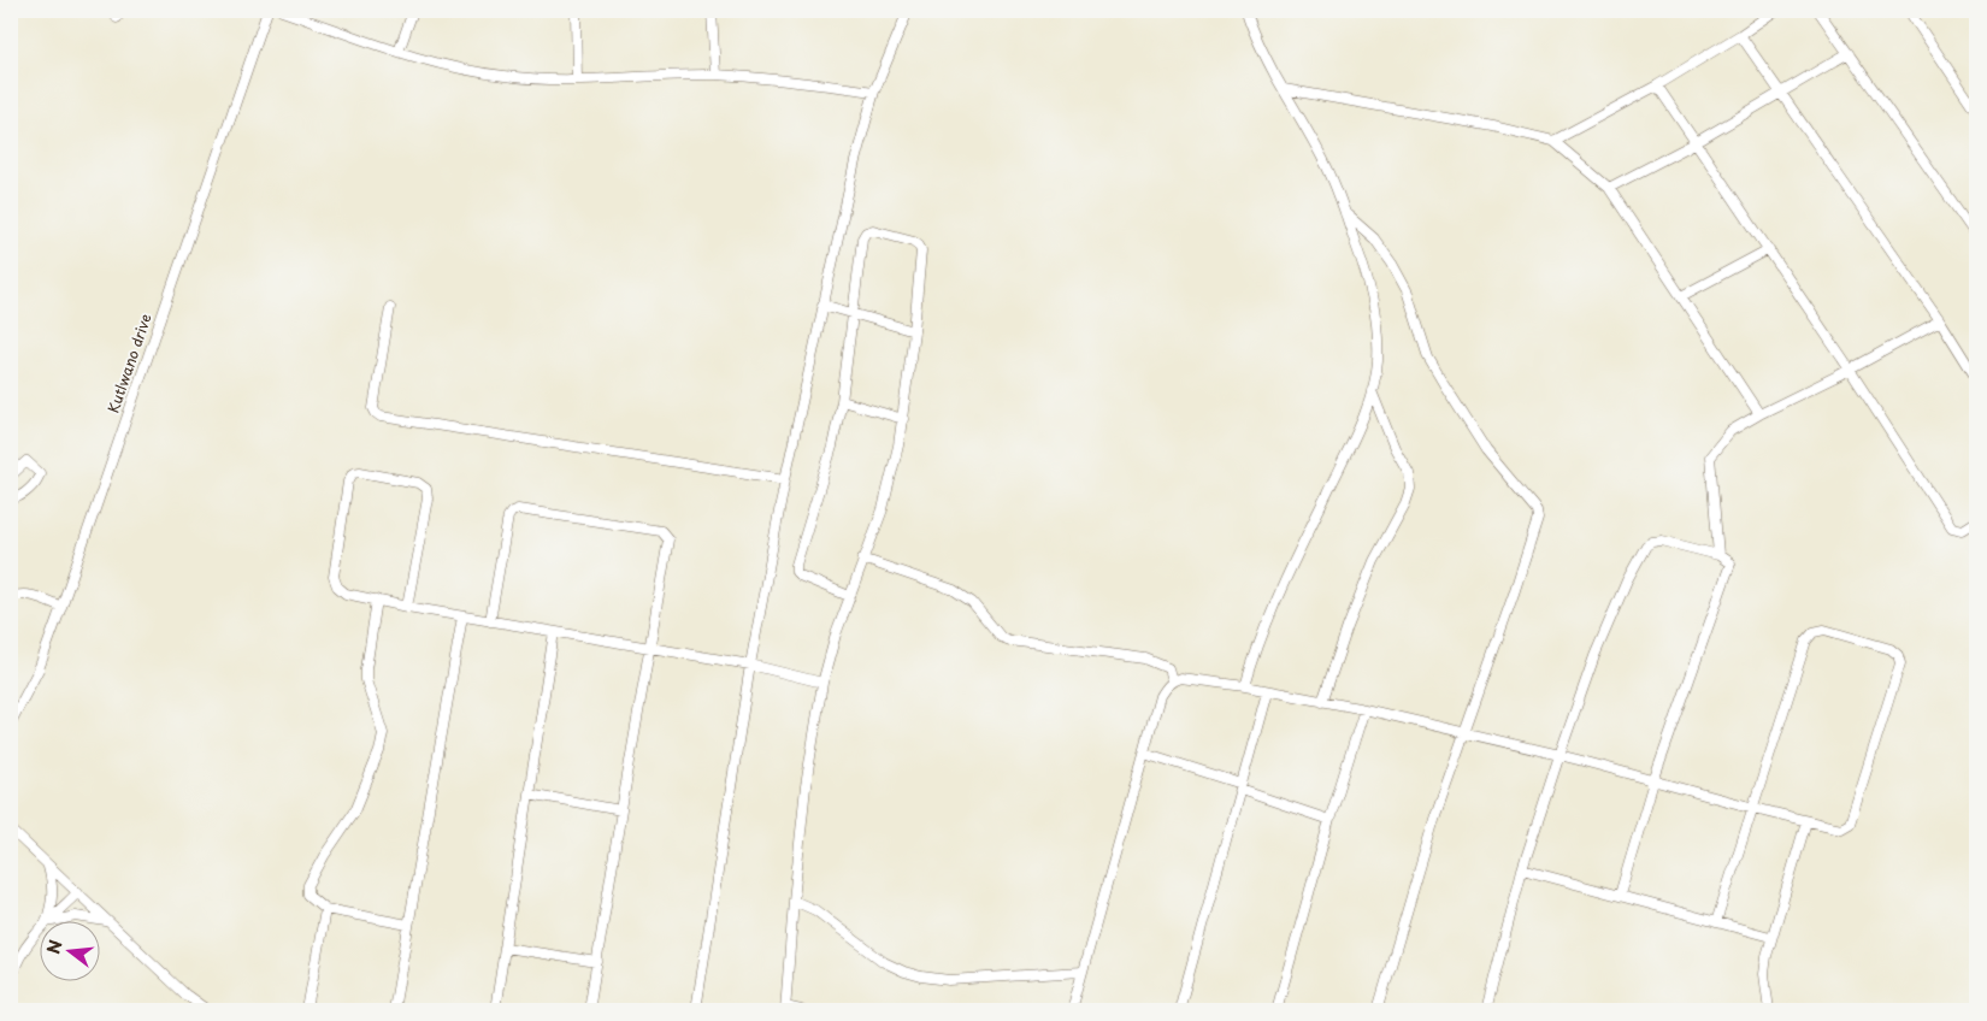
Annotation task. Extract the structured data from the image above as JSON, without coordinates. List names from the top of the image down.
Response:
{
  "streets": {
    "street": ["Kutlwano drive"]
  },
  "north": "left"
}
